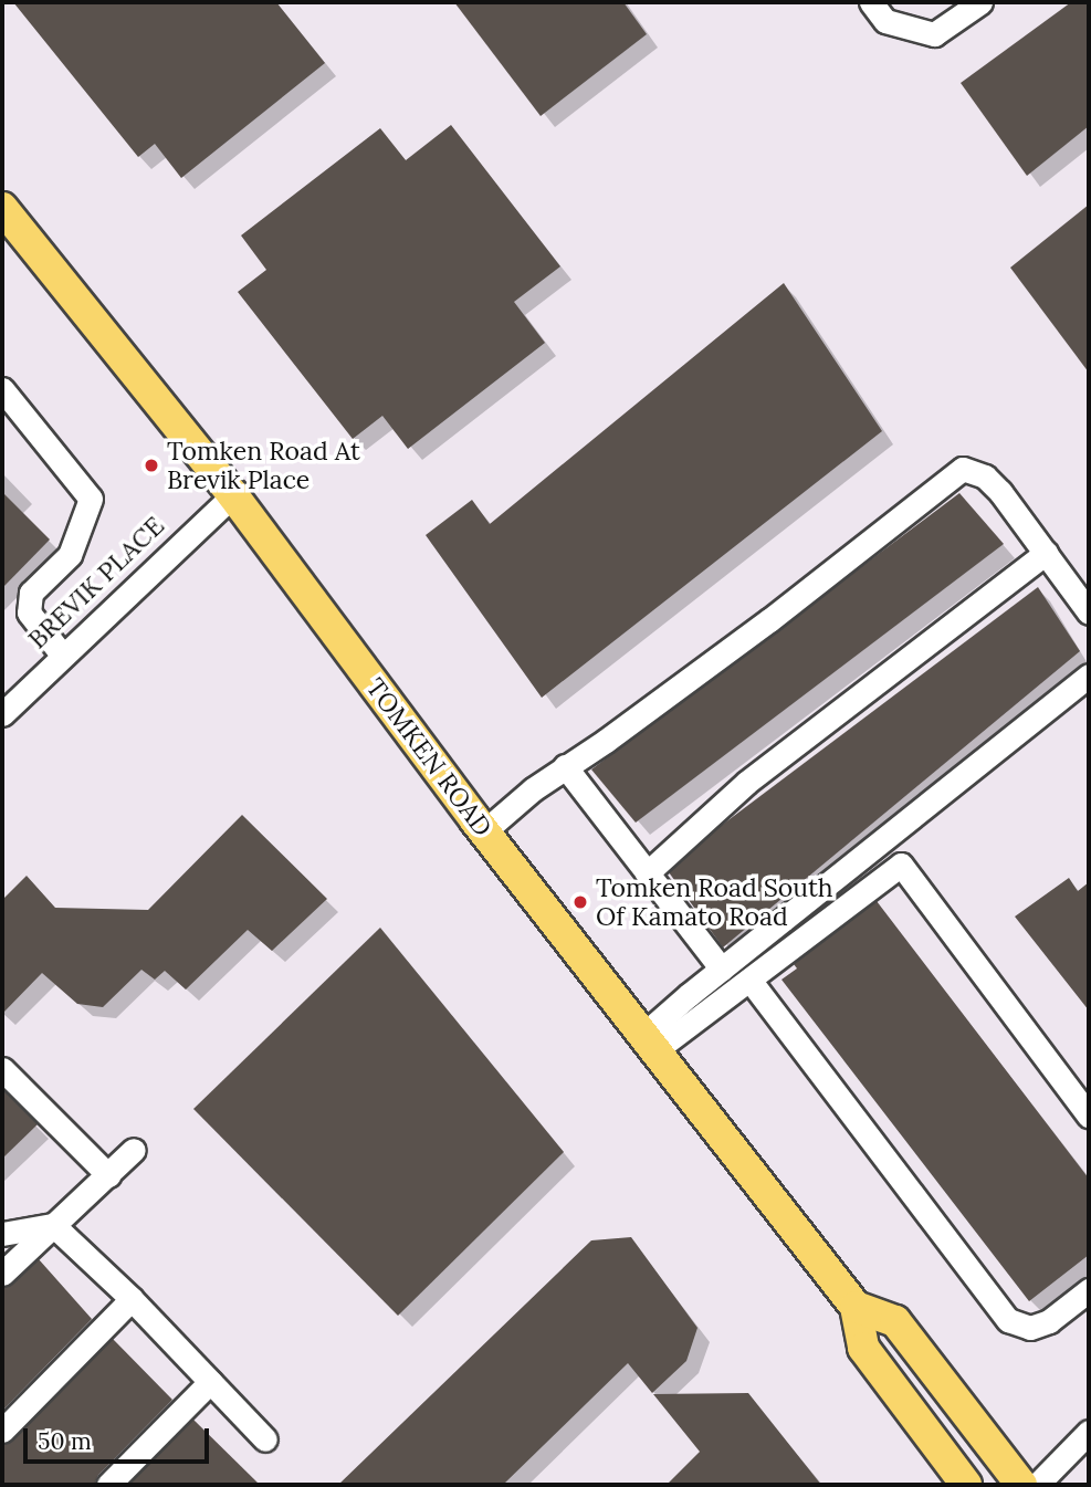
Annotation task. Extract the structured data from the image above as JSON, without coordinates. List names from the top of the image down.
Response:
{
  "streets": {
    "main road": ["TOMKEN ROAD"],
    "street": ["BREVIK PLACE"]
  },
  "crossings": [
    ["BREVIK PLACE", "TOMKEN ROAD"]
  ],
  "places": ["Tomken Road At Brevik Place", "Tomken Road South Of Kamato Road"],
  "scale_bar": "50 m"
}
